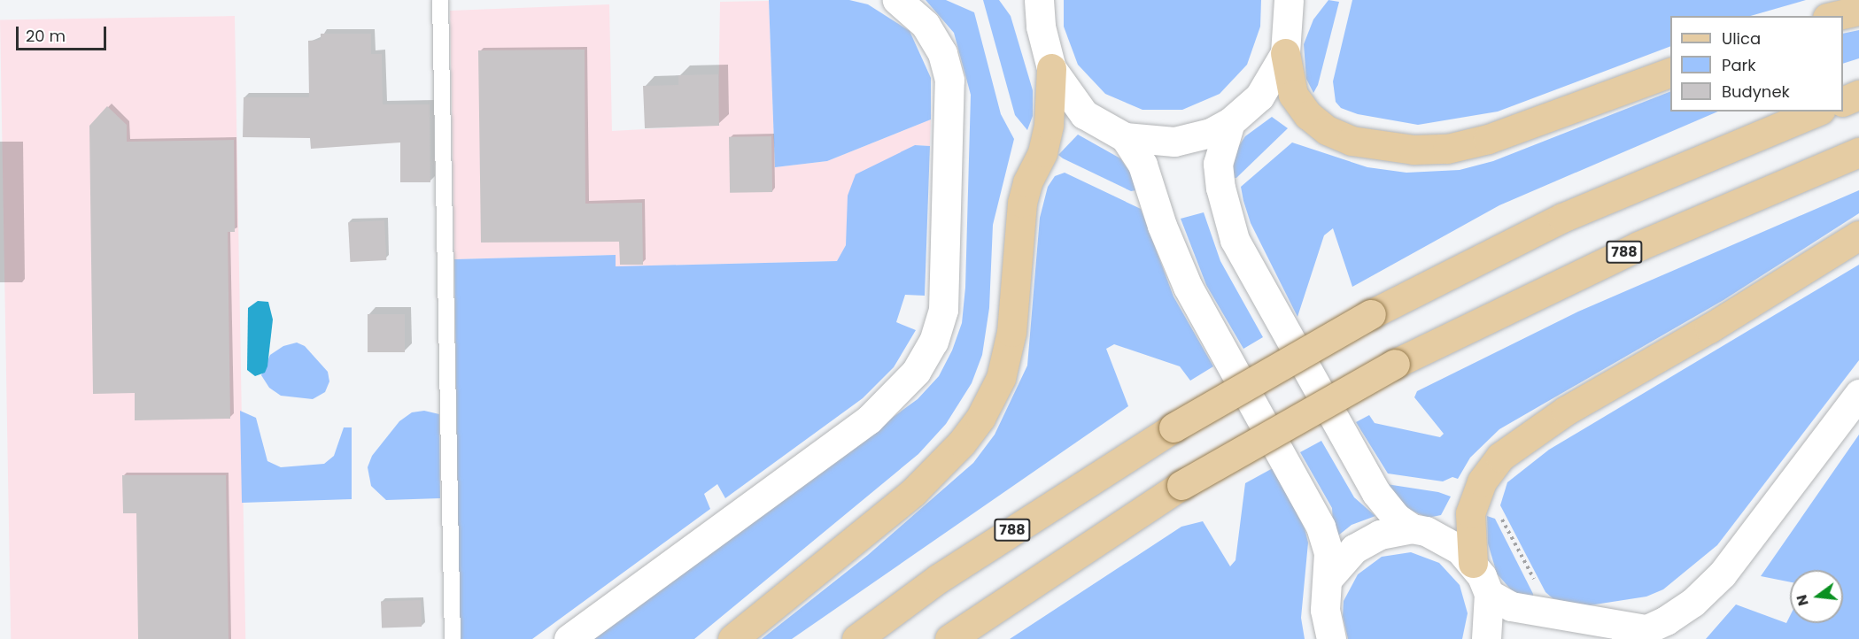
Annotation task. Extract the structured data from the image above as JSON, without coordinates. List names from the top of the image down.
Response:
{
  "streets": {
    "main road": ["788"]
  },
  "legend": ["Ulica", "Park", "Budynek"],
  "scale_bar": "20 m",
  "north": "left"
}
